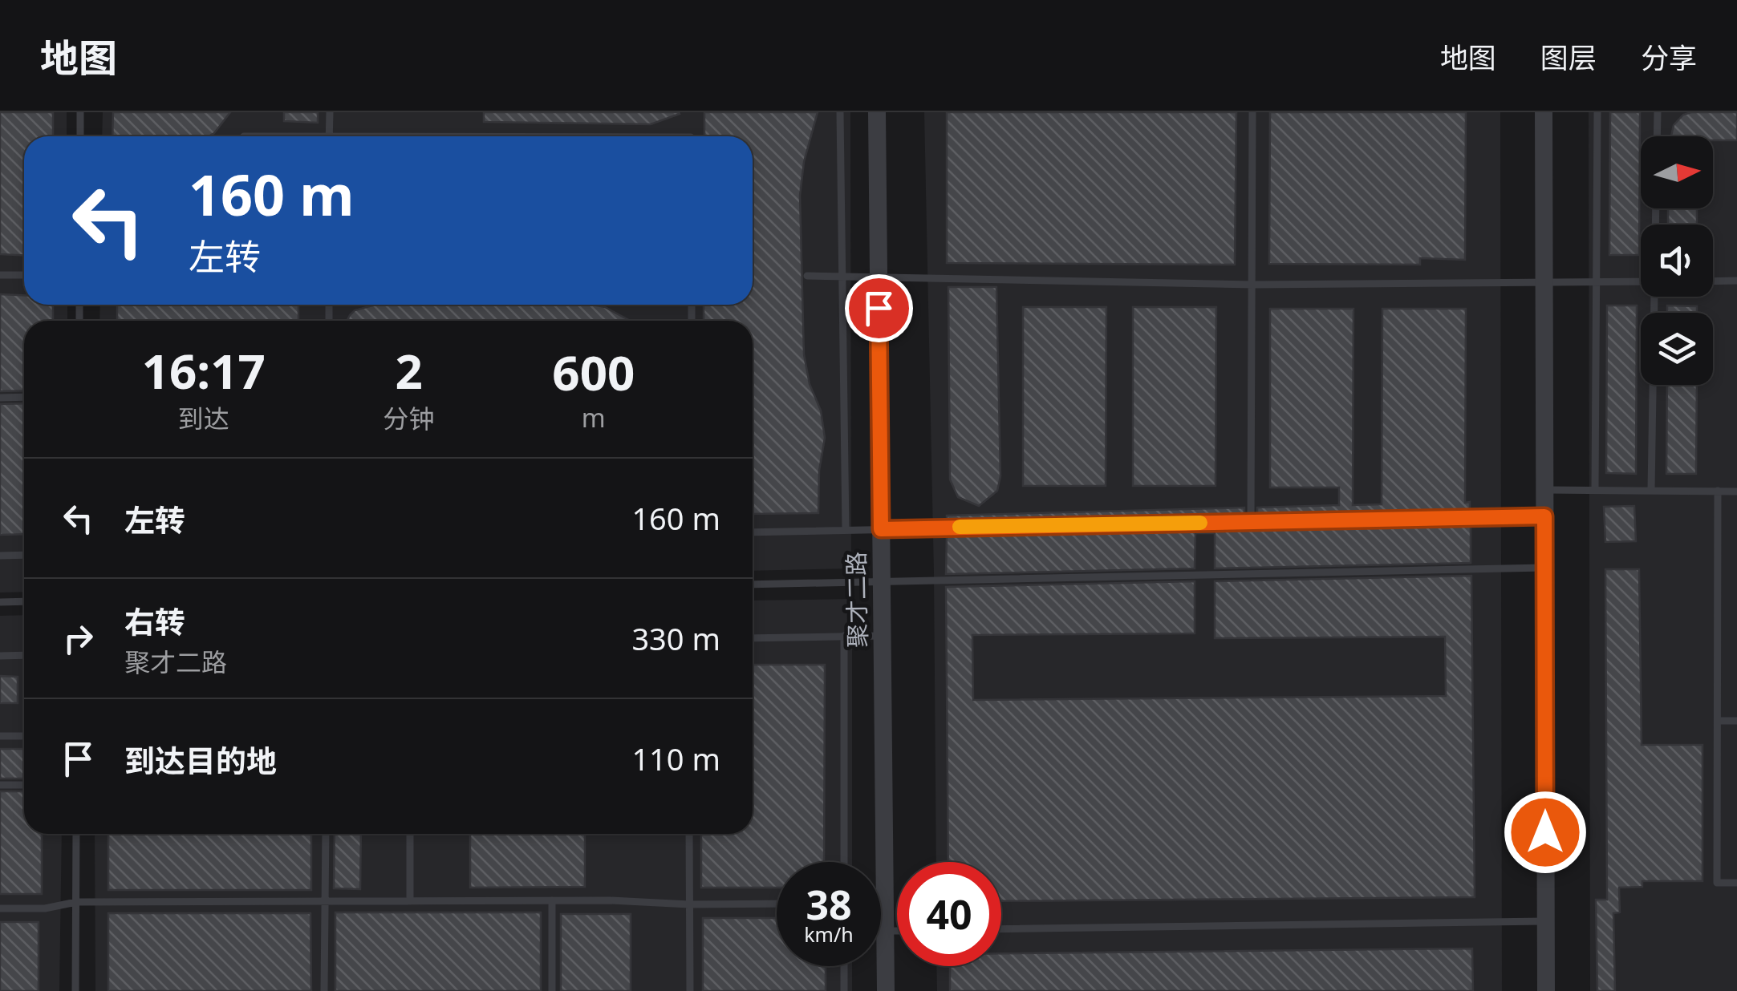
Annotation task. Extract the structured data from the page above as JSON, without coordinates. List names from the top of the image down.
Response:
{
  "streets": {
    "street": ["聚才二路"]
  },
  "north": "right",
  "page": {
    "header": "地图",
    "nav": ["地图", "图层", "分享"],
    "turn": ["160 m", "左转"],
    "eta": [
      "16:17",
      "到达",
      "2",
      "分钟",
      "600",
      "m"
    ],
    "list": [
      {
        "name": "左转",
        "value": "160 m"
      },
      {
        "name": "右转",
        "note": "聚才二路",
        "value": "330 m"
      },
      {
        "name": "到达目的地",
        "value": "110 m"
      }
    ],
    "speed": "38 km/h",
    "limit": "40"
  }
}
